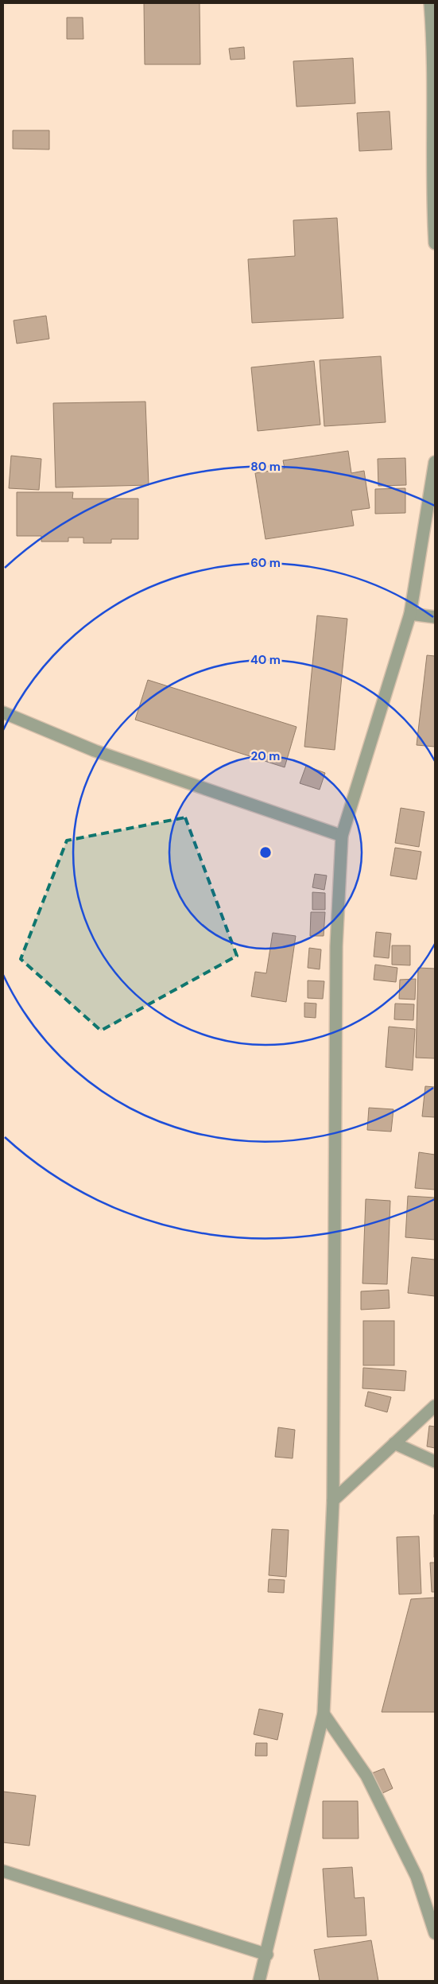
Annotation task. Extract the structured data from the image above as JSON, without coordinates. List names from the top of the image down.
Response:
{
  "rings": [
    "80 m",
    "60 m",
    "40 m",
    "20 m"
  ]
}
